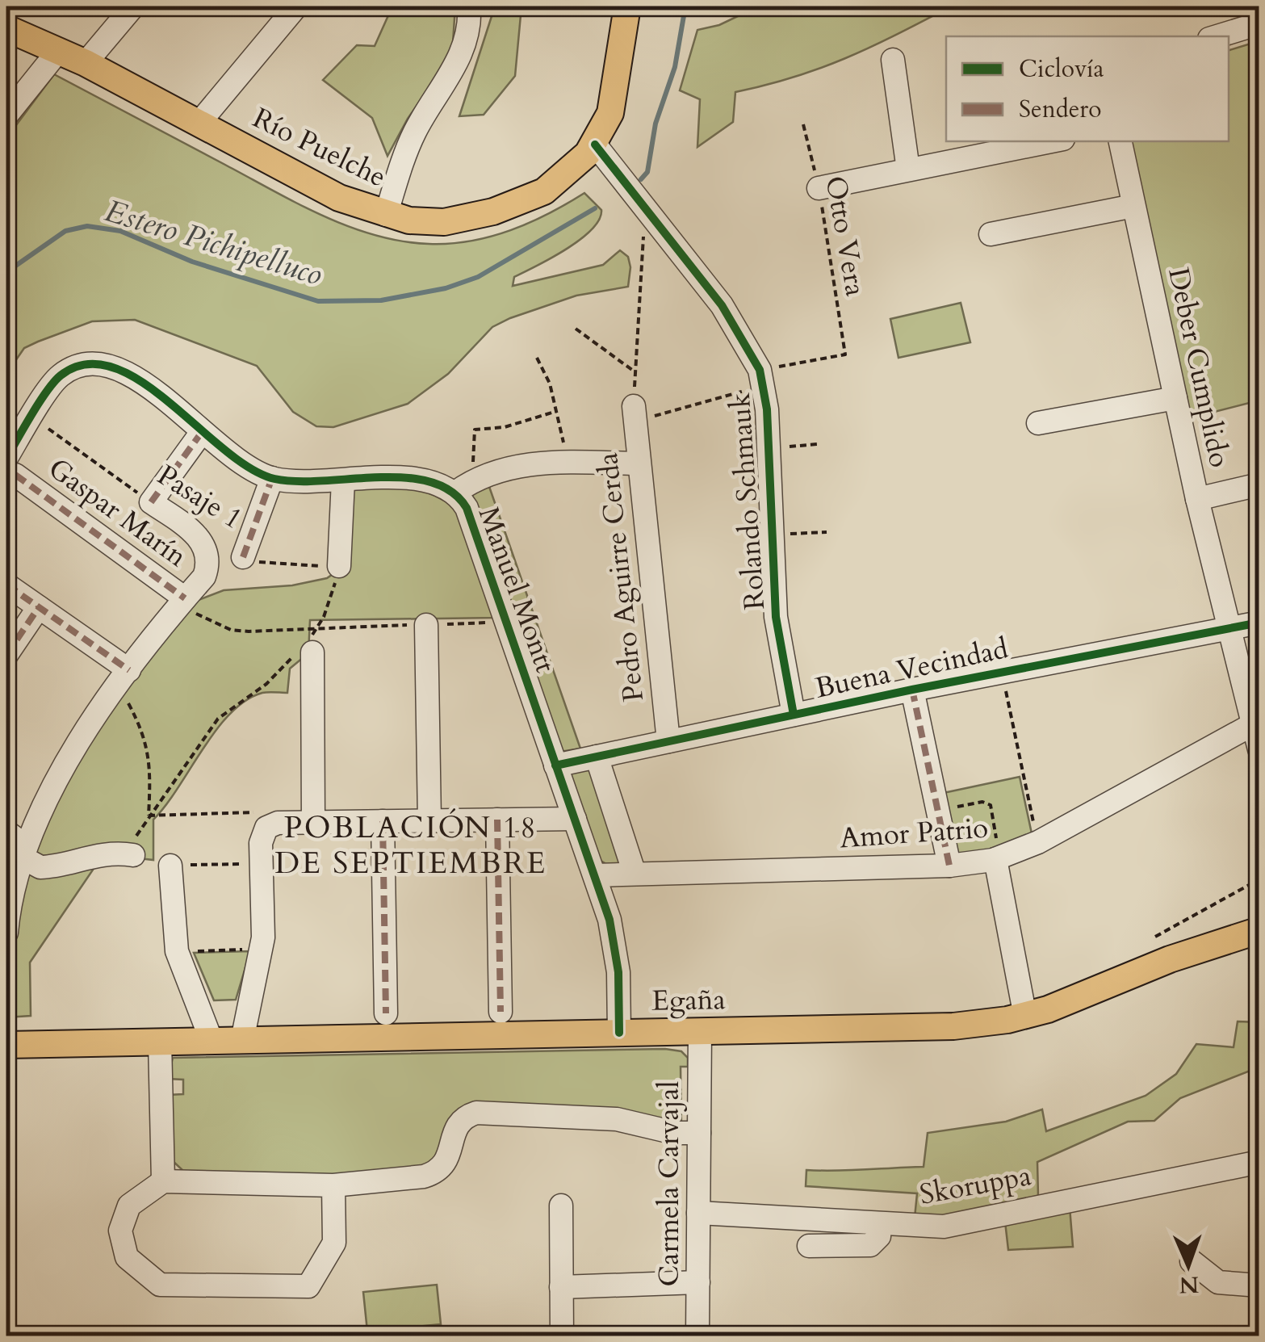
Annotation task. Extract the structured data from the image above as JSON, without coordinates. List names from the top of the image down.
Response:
{
  "streets": {
    "main road": ["Río Puelche", "Egaña"],
    "street": [
      "Deber Cumplido",
      "Pasaje 1",
      "Rolando Schmauk",
      "Gaspar Marín",
      "Pedro Aguirre Cerda",
      "Manuel Montt",
      "Buena Vecindad",
      "Amor Patrio",
      "Carmela Carvajal",
      "Skoruppa"
    ],
    "path": ["Otto Vera"]
  },
  "crossings": [
    ["Río Puelche", "Rolando Schmauk"],
    ["Otto Vera", "Rolando Schmauk"],
    ["Deber Cumplido", "Buena Vecindad"],
    ["Deber Cumplido", "Amor Patrio"],
    ["Pasaje 1", "Gaspar Marín"],
    ["Rolando Schmauk", "Buena Vecindad"],
    ["Gaspar Marín", "Manuel Montt"],
    ["Pedro Aguirre Cerda", "Buena Vecindad"],
    ["Manuel Montt", "Buena Vecindad"],
    ["Manuel Montt", "Amor Patrio"],
    ["Manuel Montt", "Egaña"],
    ["Egaña", "Carmela Carvajal"],
    ["Carmela Carvajal", "Skoruppa"]
  ],
  "districts": ["POBLACIÓN 18 DE SEPTIEMBRE"],
  "water": ["Estero Pichipelluco"],
  "legend": ["Ciclovía", "Sendero"],
  "north": "bottom"
}
